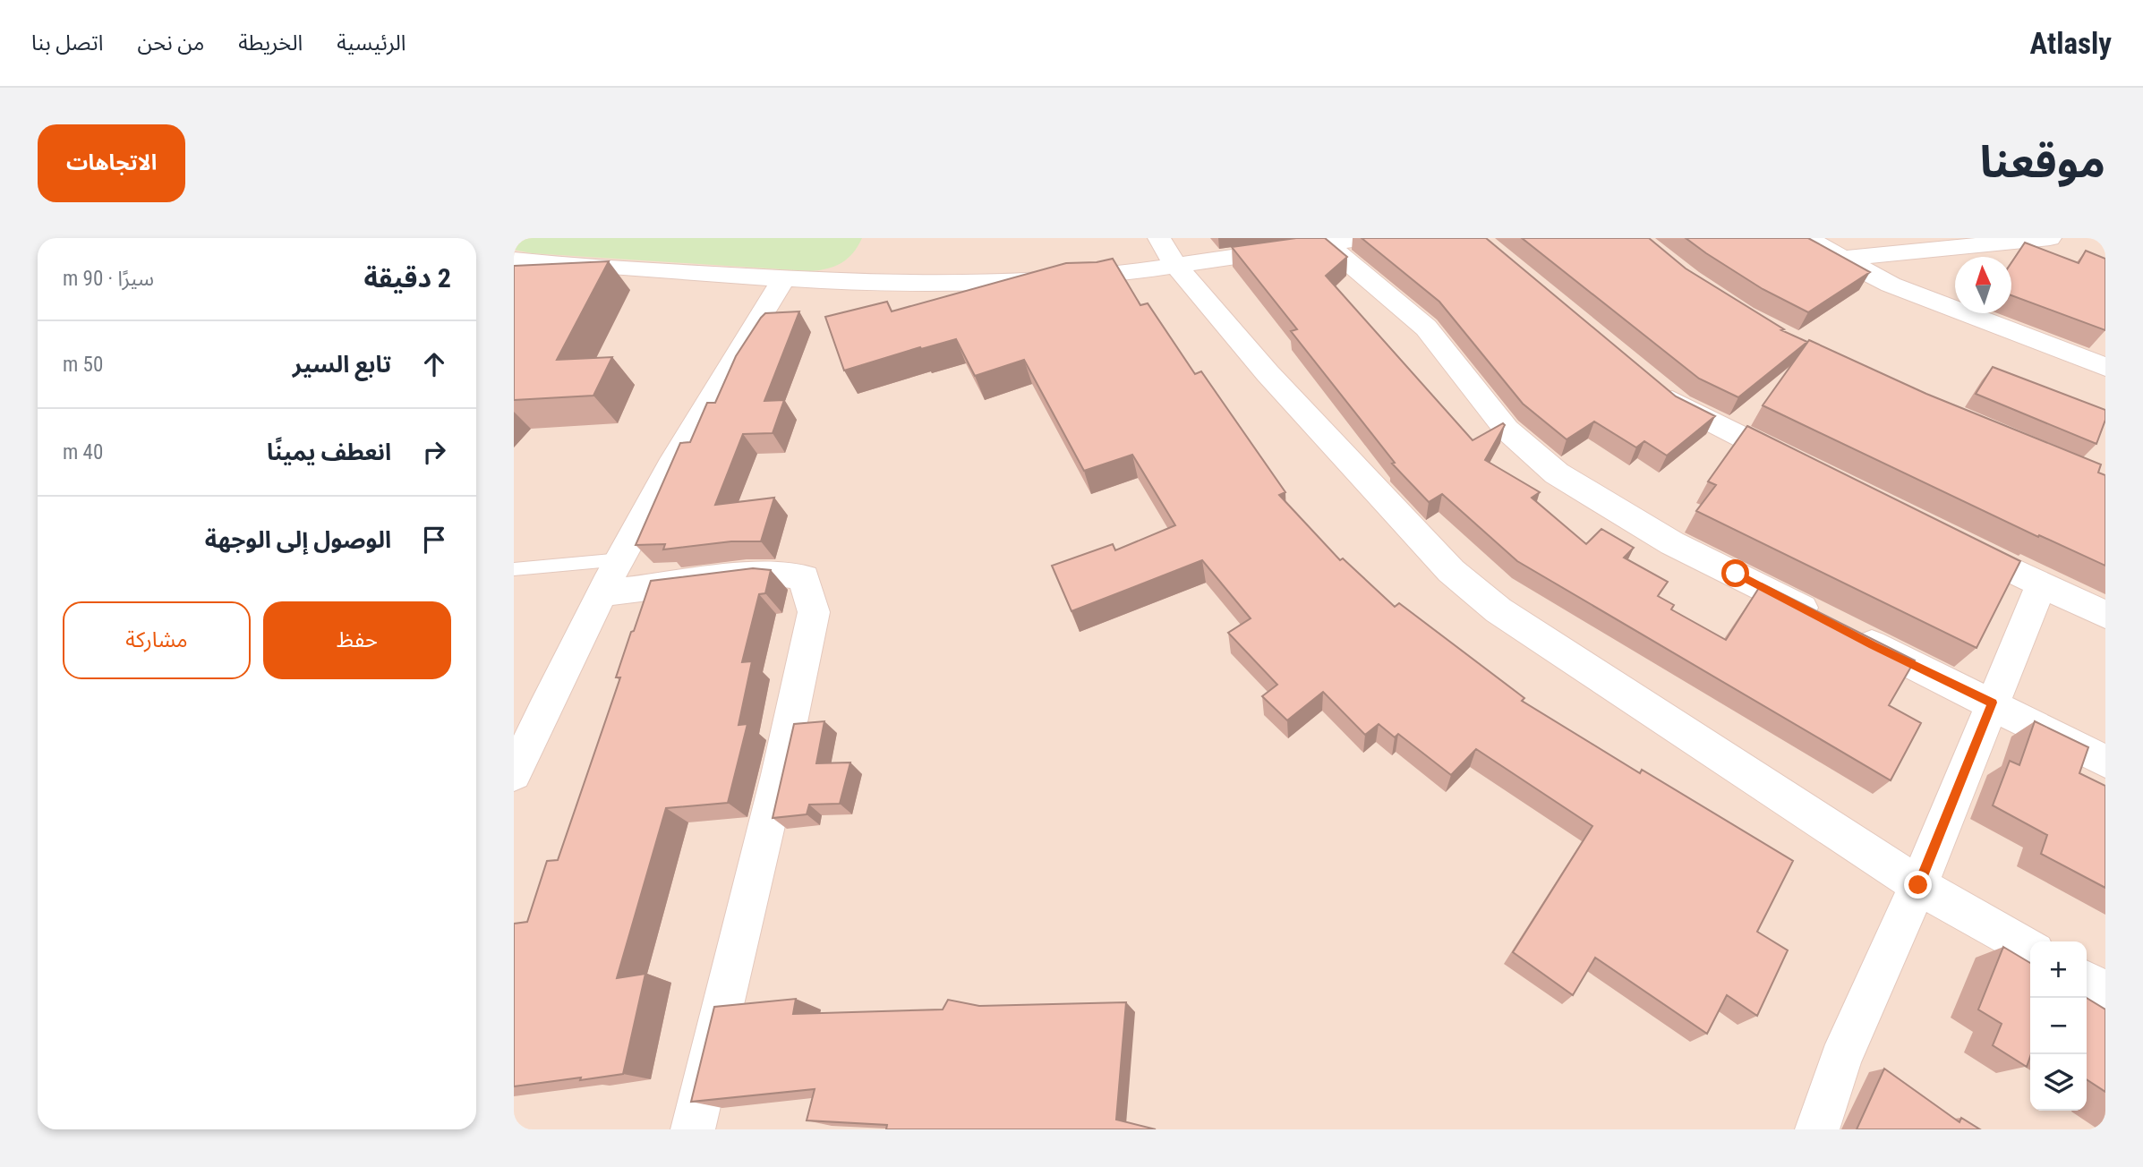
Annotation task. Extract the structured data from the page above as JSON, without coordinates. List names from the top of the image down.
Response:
{
  "north": "top",
  "page": {
    "header": "Atlasly",
    "nav": [
      "الرئيسية",
      "الخريطة",
      "من نحن",
      "اتصل بنا"
    ],
    "title": "موقعنا",
    "buttons": [
      "الاتجاهات",
      ["حفظ", "مشاركة"]
    ],
    "heading": ["2 دقيقة", "سيرًا · 90 m"],
    "list": [
      ["تابع السير", "50 m"],
      ["انعطف يمينًا", "40 m"],
      "الوصول إلى الوجهة"
    ],
    "map_buttons": ["+", "−"]
  }
}
